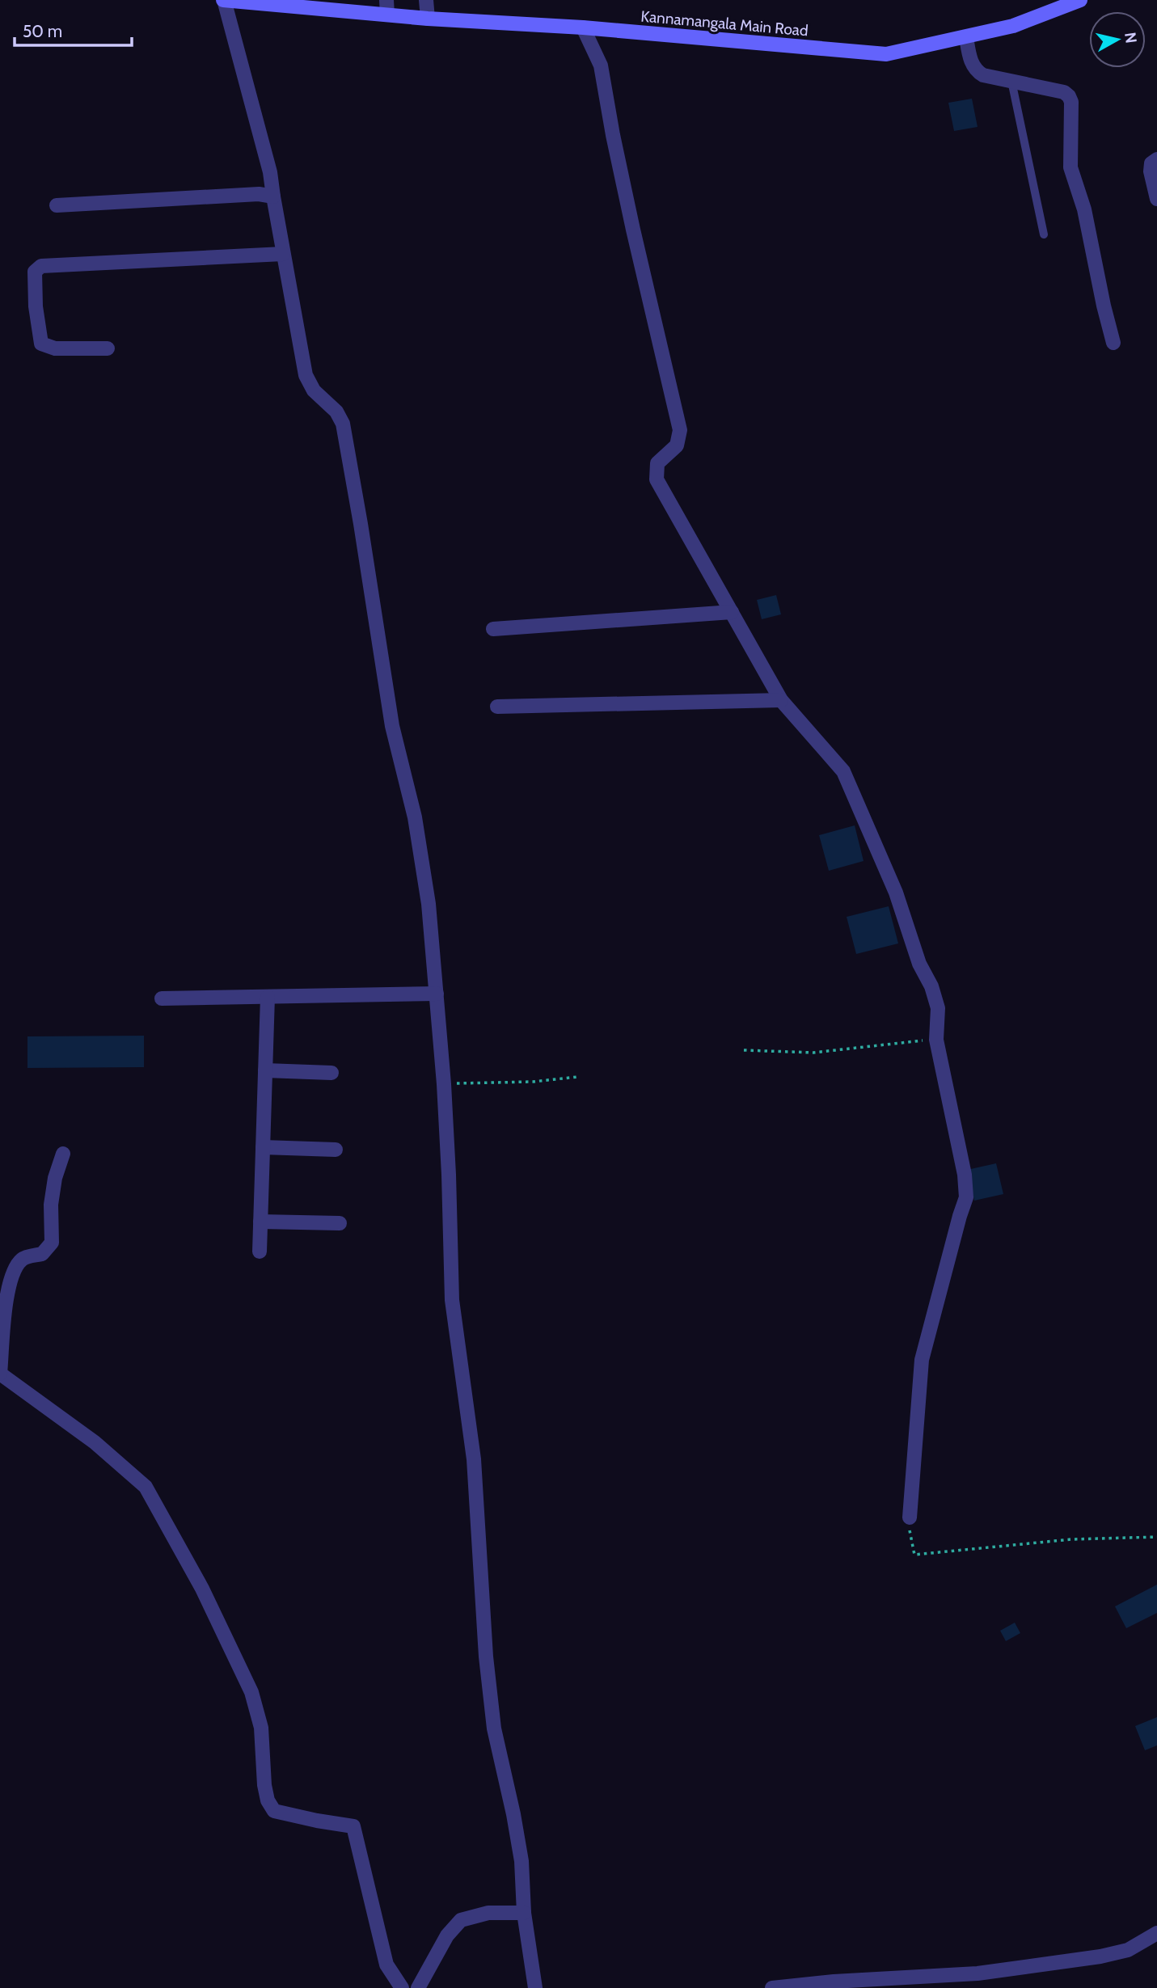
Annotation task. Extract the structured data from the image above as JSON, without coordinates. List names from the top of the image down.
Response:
{
  "streets": {
    "main road": ["Kannamangala Main Road"]
  },
  "scale_bar": "50 m",
  "north": "right"
}
